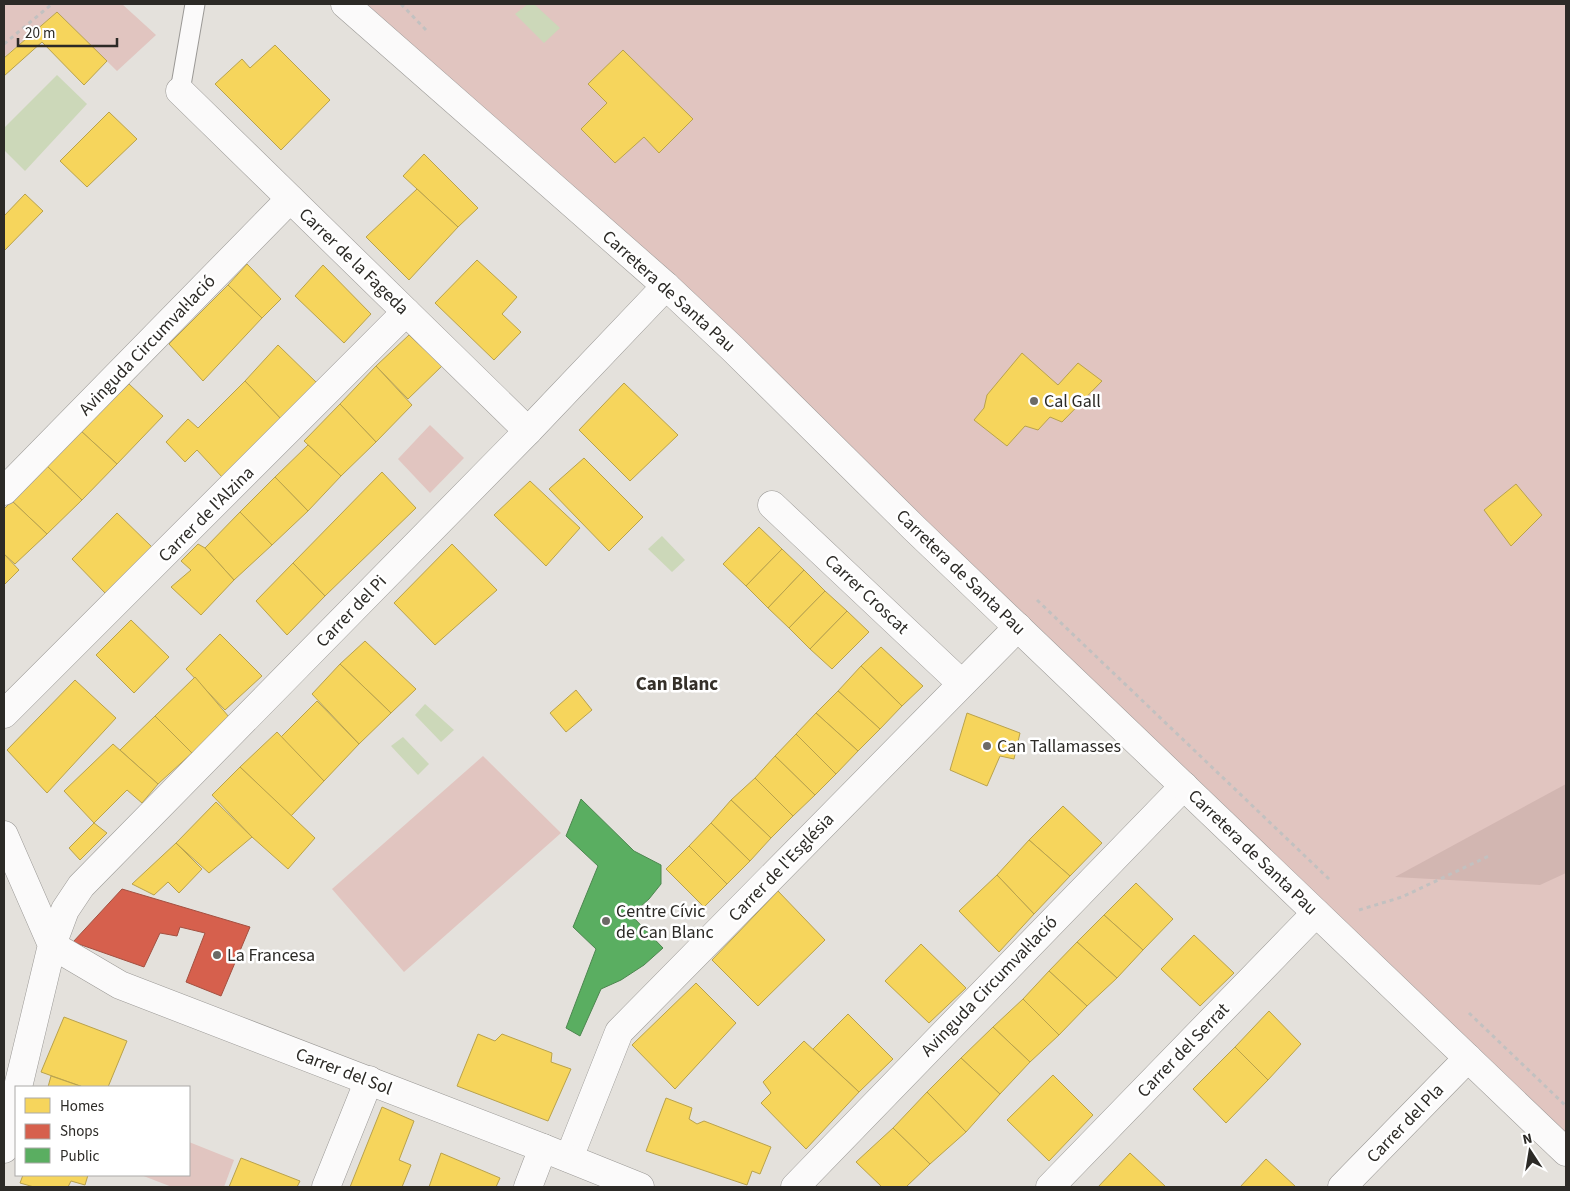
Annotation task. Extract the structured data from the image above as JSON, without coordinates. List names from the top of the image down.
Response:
{
  "streets": {
    "street": [
      "Carrer de la Fageda",
      "Carretera de Santa Pau",
      "Avinguda Circumval·lació",
      "Carrer de l'Alzina",
      "Carrer Croscat",
      "Carrer del Pi",
      "Carrer de l'Església",
      "Carrer del Serrat",
      "Carrer del Sol",
      "Carrer del Pla"
    ]
  },
  "crossings": [
    ["Carrer de la Fageda", "Avinguda Circumval·lació"],
    ["Carrer de la Fageda", "Carrer de l'Alzina"],
    ["Carrer de la Fageda", "Carrer del Pi"],
    ["Carretera de Santa Pau", "Avinguda Circumval·lació"],
    ["Carretera de Santa Pau", "Carrer del Pi"],
    ["Carretera de Santa Pau", "Carrer de l'Església"],
    ["Carretera de Santa Pau", "Carrer del Serrat"],
    ["Carretera de Santa Pau", "Carrer del Pla"],
    ["Carrer Croscat", "Carrer de l'Església"],
    ["Carrer del Pi", "Carrer del Sol"],
    ["Carrer de l'Església", "Carrer del Sol"]
  ],
  "districts": ["Can Blanc"],
  "places": [
    "Cal Gall",
    "Can Tallamasses",
    "Centre Cívic de Can Blanc",
    "La Francesa"
  ],
  "legend": ["Homes", "Shops", "Public"],
  "scale_bar": "20 m",
  "north": "top"
}
